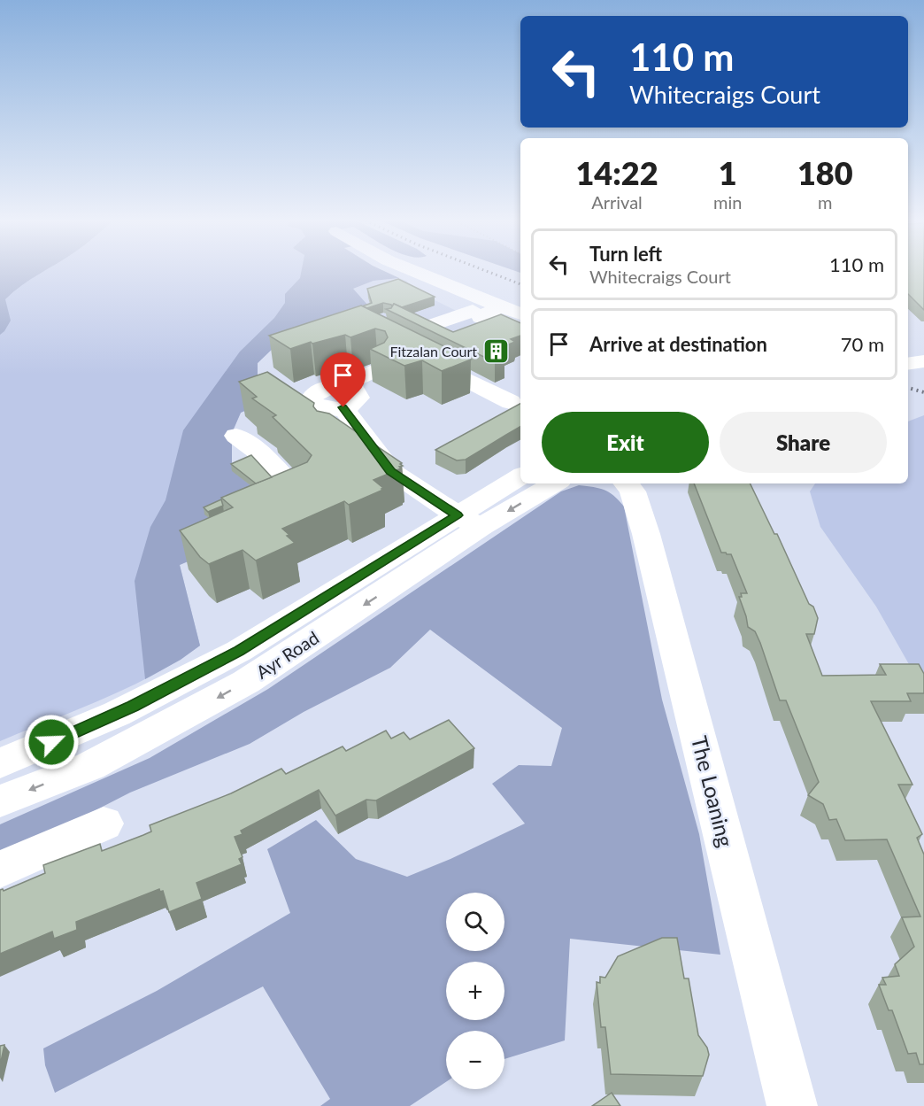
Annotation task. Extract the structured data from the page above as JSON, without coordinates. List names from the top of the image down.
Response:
{
  "streets": {
    "main road": ["Ayr Road", "The Loaning"]
  },
  "places": {
    "building": ["Fitzalan Court"]
  },
  "page": {
    "turn": ["110 m", "Whitecraigs Court"],
    "eta": [
      "14:22",
      "Arrival",
      "1",
      "min",
      "180",
      "m"
    ],
    "list": [
      {
        "name": "Turn left",
        "note": "Whitecraigs Court",
        "value": "110 m"
      },
      {
        "name": "Arrive at destination",
        "value": "70 m"
      }
    ],
    "buttons": ["Exit", "Share"],
    "map_buttons": ["+", "−"]
  }
}
